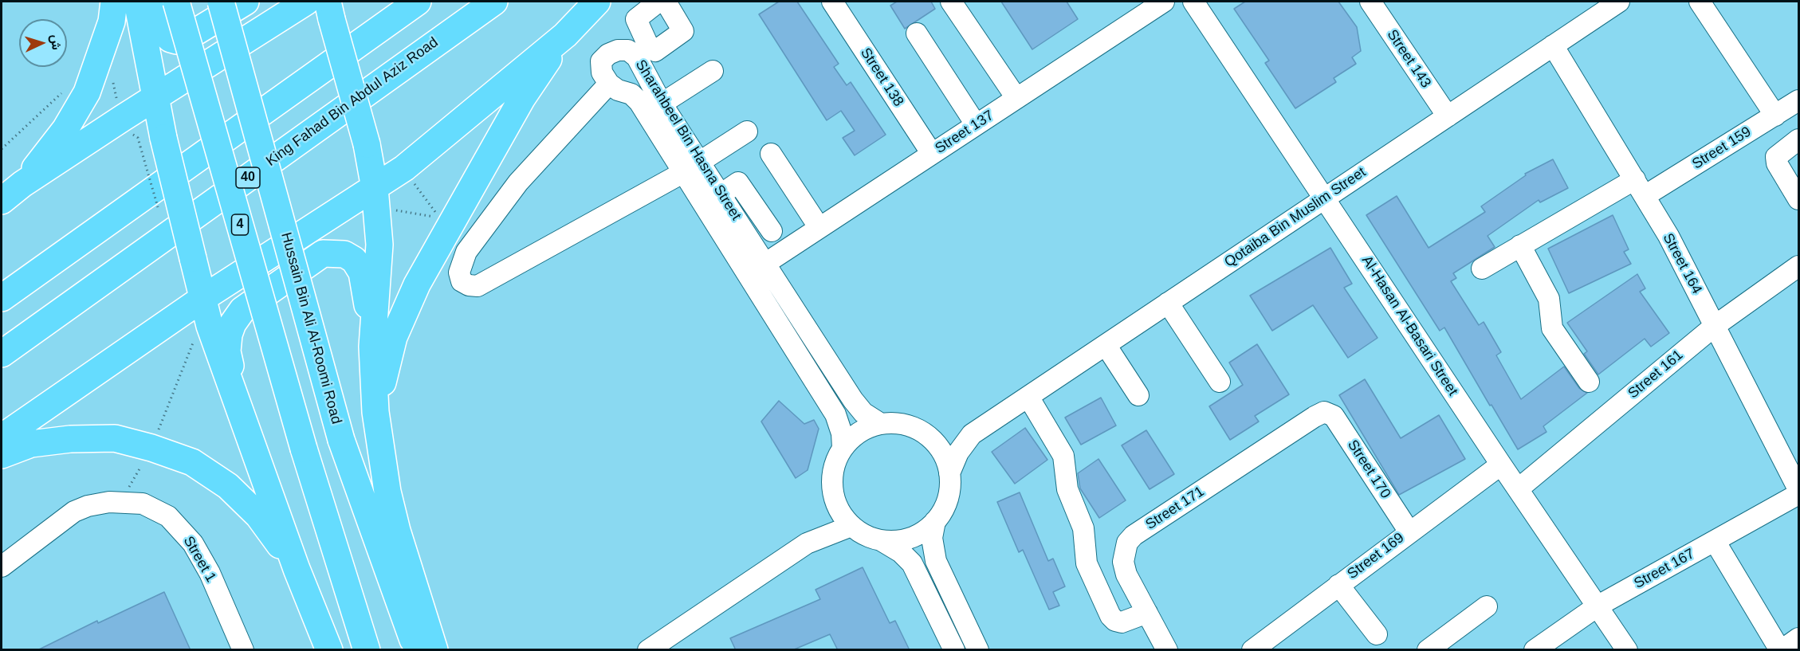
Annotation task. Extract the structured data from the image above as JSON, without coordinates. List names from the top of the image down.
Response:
{
  "streets": {
    "highway": [
      "King Fahad Bin Abdul Aziz Road",
      "40",
      "4",
      "Hussain Bin Ali Al-Roomi Road"
    ],
    "street": [
      "Street 143",
      "Street 138",
      "Street 137",
      "Sharahbeel Bin Hasna Street",
      "Street 159",
      "Qotaiba Bin Muslim Street",
      "Street 164",
      "Al-Hasan Al-Basari Street",
      "Street 161",
      "Street 170",
      "Street 171",
      "Street 169",
      "Street 1",
      "Street 167"
    ]
  },
  "crossings": [
    ["Street 143", "Qotaiba Bin Muslim Street"],
    ["Street 138", "Street 137"],
    ["Street 137", "Sharahbeel Bin Hasna Street"],
    ["Sharahbeel Bin Hasna Street", "Qotaiba Bin Muslim Street"],
    ["Street 159", "Street 164"],
    ["Qotaiba Bin Muslim Street", "Street 164"],
    ["Qotaiba Bin Muslim Street", "Al-Hasan Al-Basari Street"],
    ["Street 164", "Street 161"],
    ["Al-Hasan Al-Basari Street", "Street 161"],
    ["Al-Hasan Al-Basari Street", "Street 169"],
    ["Al-Hasan Al-Basari Street", "Street 167"],
    ["Street 170", "Street 171"],
    ["Street 170", "Street 169"]
  ],
  "north": "right"
}
